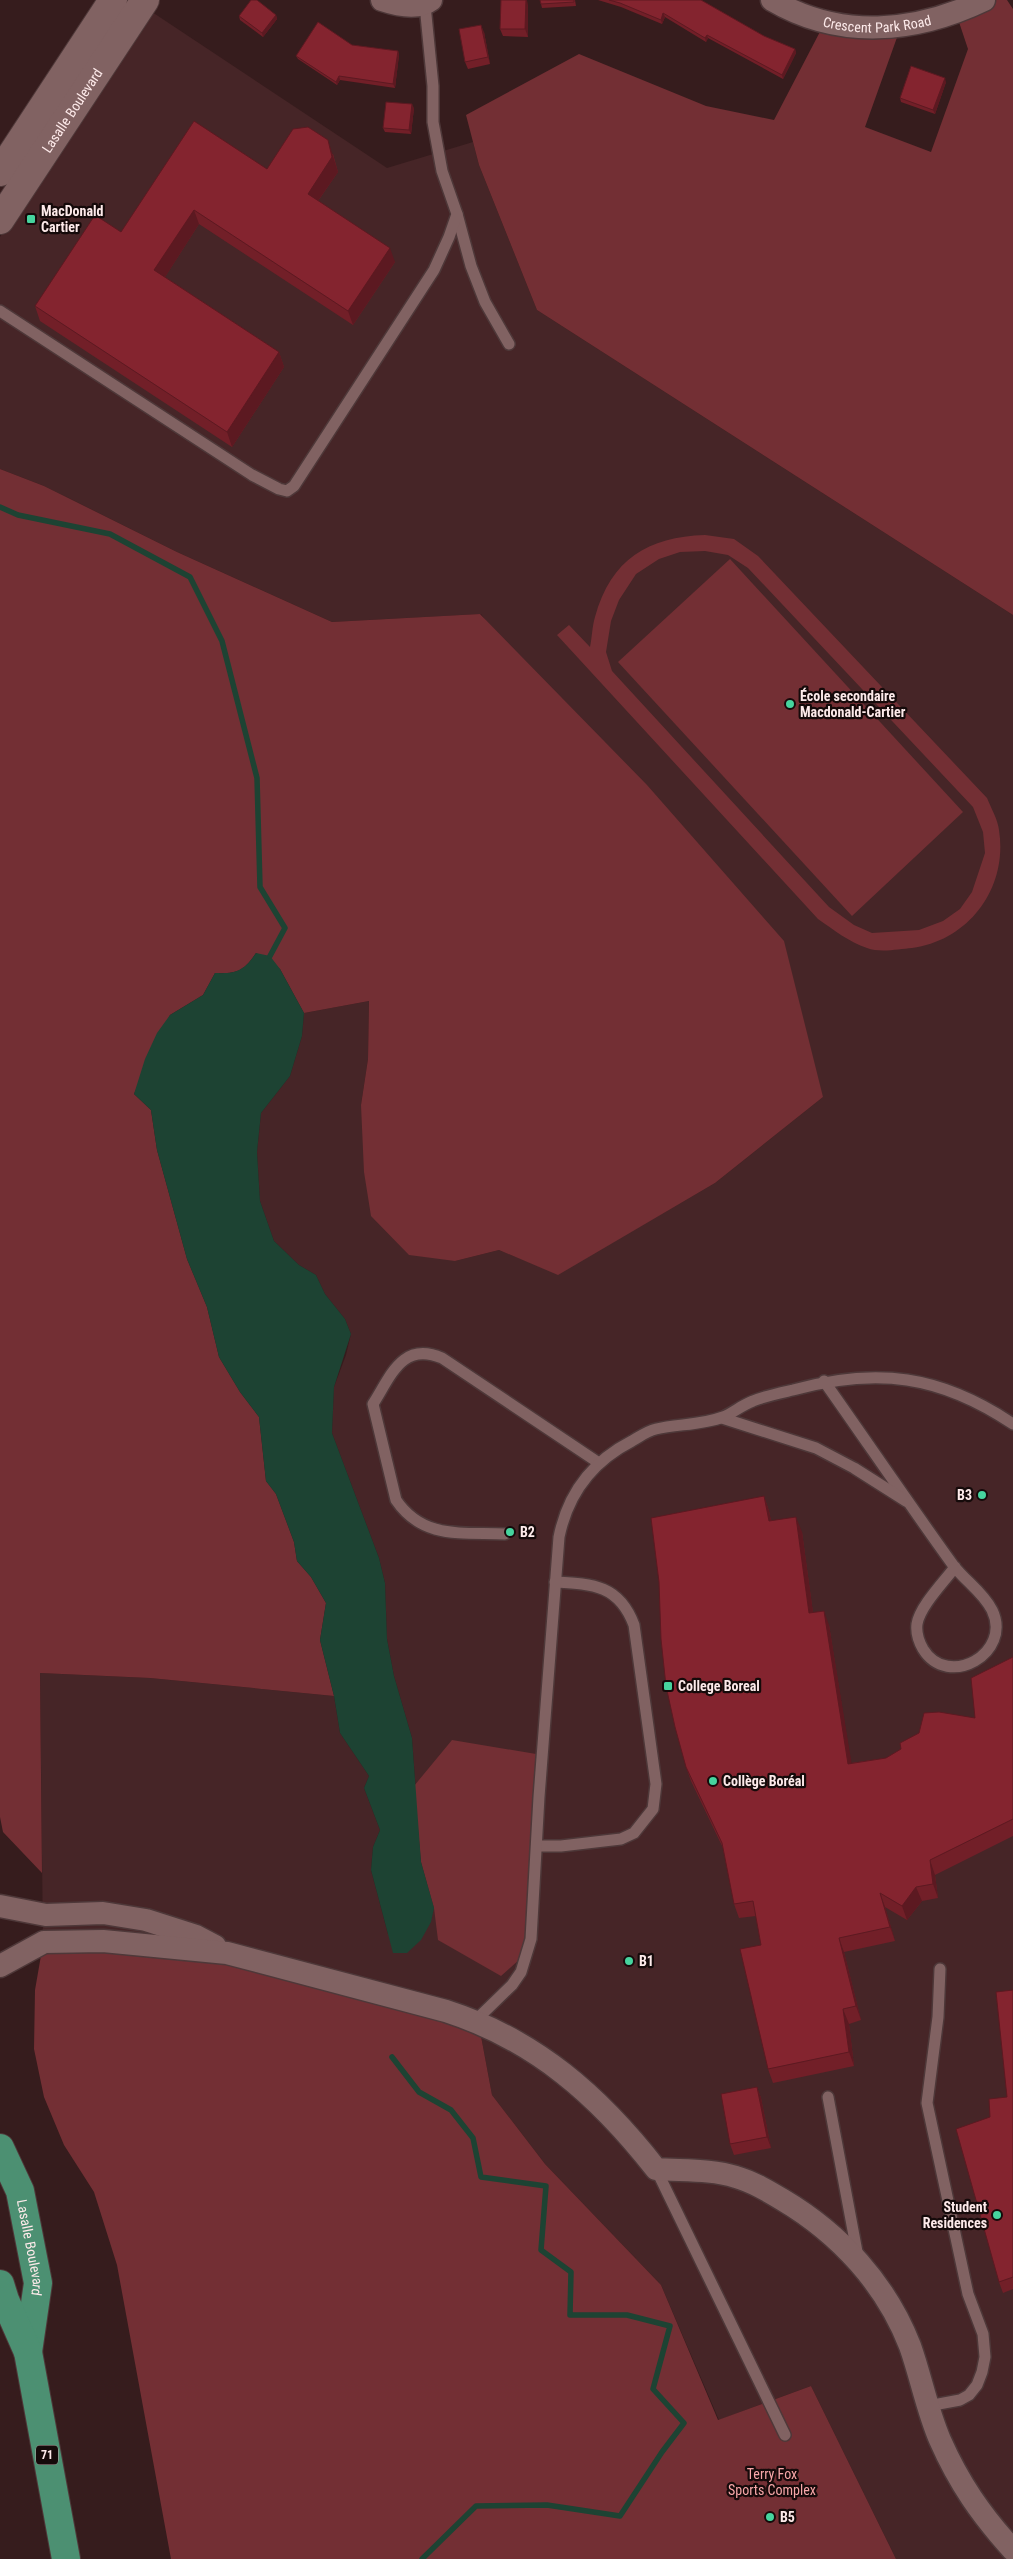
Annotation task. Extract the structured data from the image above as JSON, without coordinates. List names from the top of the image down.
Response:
{
  "streets": {
    "highway": ["Lasalle Boulevard", "71"],
    "street": ["Crescent Park Road"]
  },
  "parks": ["Terry Fox Sports Complex"],
  "places": {
    "transit": ["MacDonald Cartier", "College Boreal"],
    "other": [
      "École secondaire Macdonald-Cartier",
      "B3",
      "B2",
      "Collège Boréal",
      "B1",
      "Student Residences",
      "B5"
    ]
  }
}
